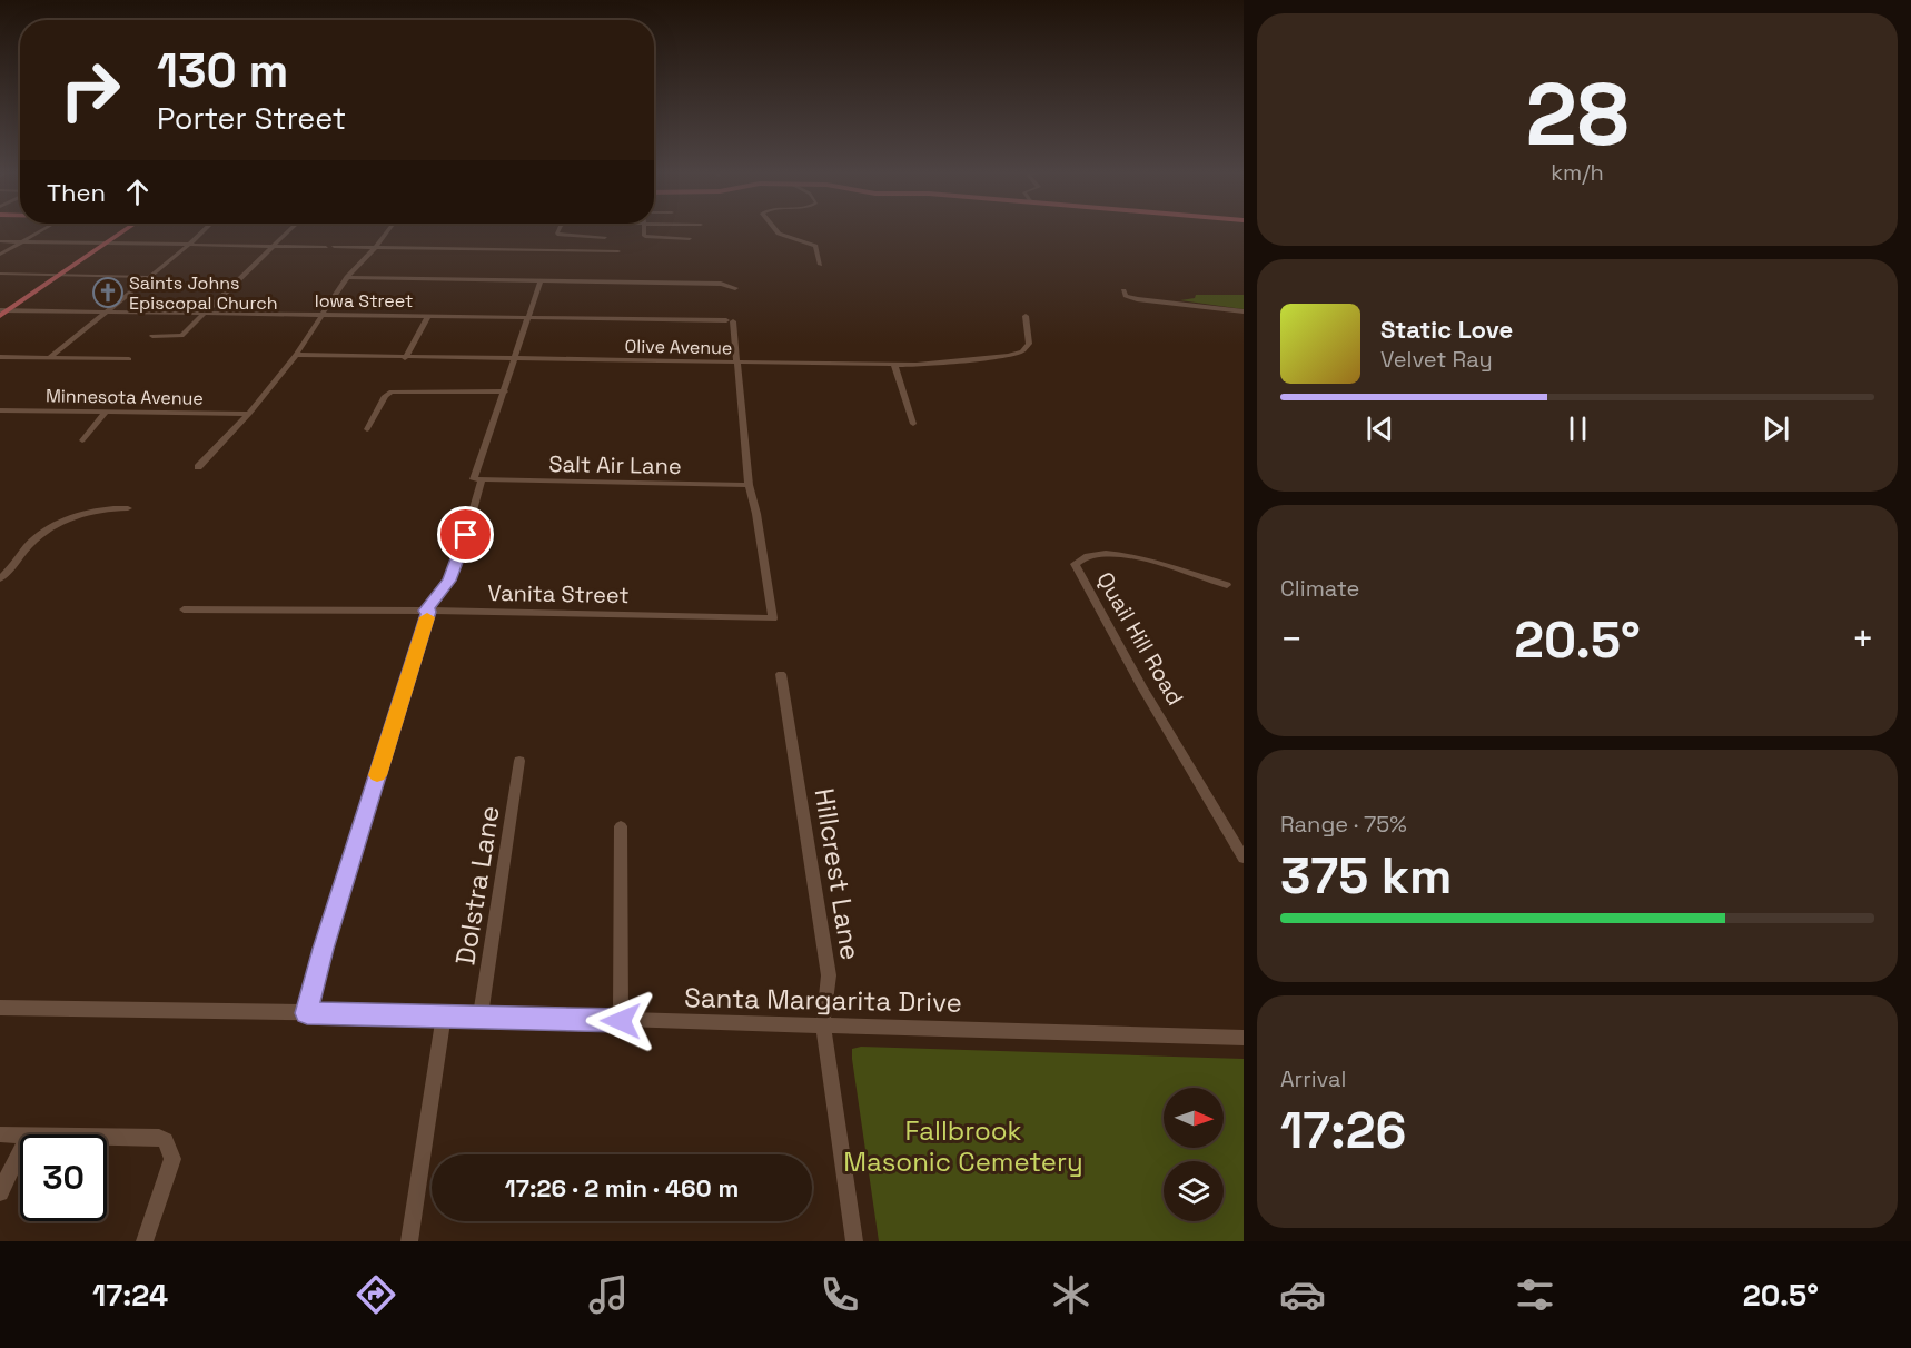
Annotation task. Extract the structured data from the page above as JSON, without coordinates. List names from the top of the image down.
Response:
{
  "streets": {
    "street": [
      "Iowa Street",
      "Olive Avenue",
      "Minnesota Avenue",
      "Salt Air Lane",
      "Vanita Street",
      "Quail Hill Road",
      "Hillcrest Lane",
      "Dolstra Lane",
      "Santa Margarita Drive"
    ]
  },
  "crossings": [
    ["Iowa Street", "Olive Avenue"],
    ["Salt Air Lane", "Vanita Street"],
    ["Hillcrest Lane", "Santa Margarita Drive"],
    ["Dolstra Lane", "Santa Margarita Drive"]
  ],
  "parks": ["Fallbrook Masonic Cemetery"],
  "places": {
    "church": ["Saints Johns Episcopal Church"]
  },
  "north": "right",
  "page": {
    "tile": [
      ["28", "km/h"],
      "Climate",
      ["Range · 75%", "375 km"],
      ["Arrival", "17:26"]
    ],
    "turn": ["130 m", "Porter Street"],
    "then": "Then",
    "song": ["Static Love", "Velvet Ray"],
    "heat": ["−", "20.5°", "+"],
    "limit": "30",
    "trip": "17:26 · 2 min · 460 m",
    "tabs": ["17:24", "20.5°"]
  }
}
